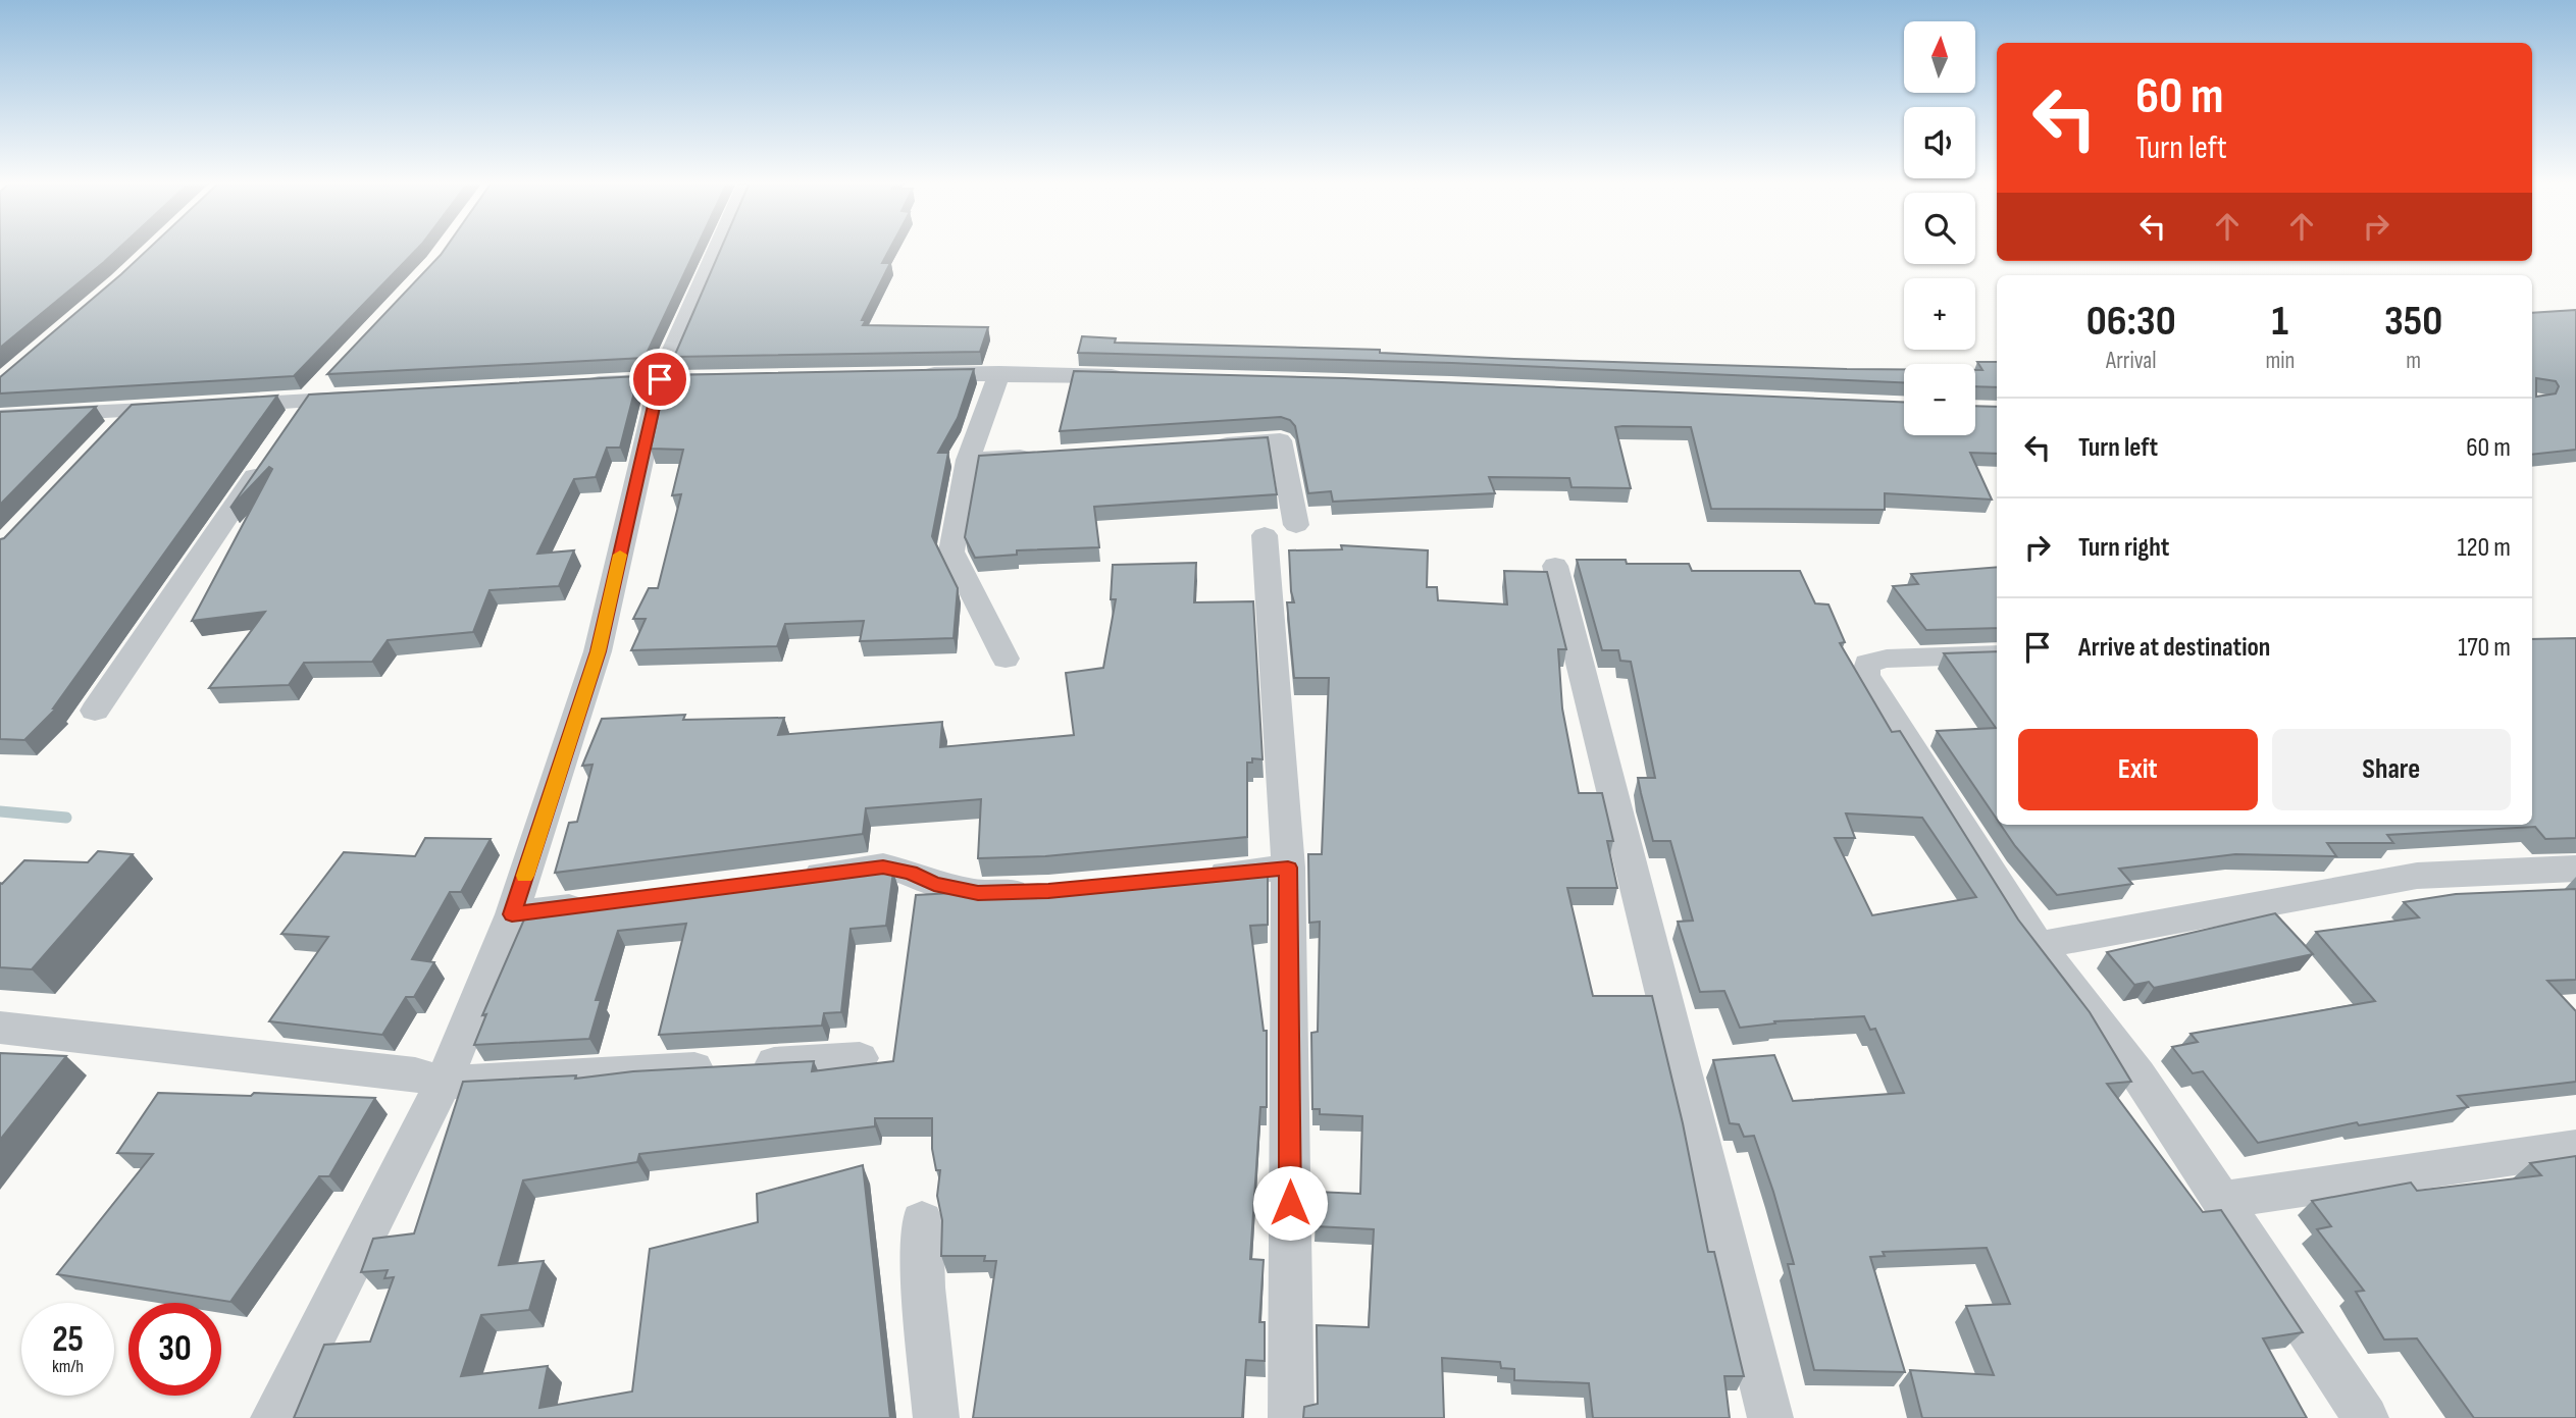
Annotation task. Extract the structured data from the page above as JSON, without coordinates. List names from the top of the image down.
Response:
{
  "north": "top",
  "page": {
    "map_buttons": ["+", "−"],
    "turn": ["60 m", "Turn left"],
    "eta": [
      "06:30",
      "Arrival",
      "1",
      "min",
      "350",
      "m"
    ],
    "list": [
      {
        "name": "Turn left",
        "value": "60 m"
      },
      {
        "name": "Turn right",
        "value": "120 m"
      },
      {
        "name": "Arrive at destination",
        "value": "170 m"
      }
    ],
    "buttons": ["Exit", "Share"],
    "speed": "25 km/h",
    "limit": "30"
  }
}
